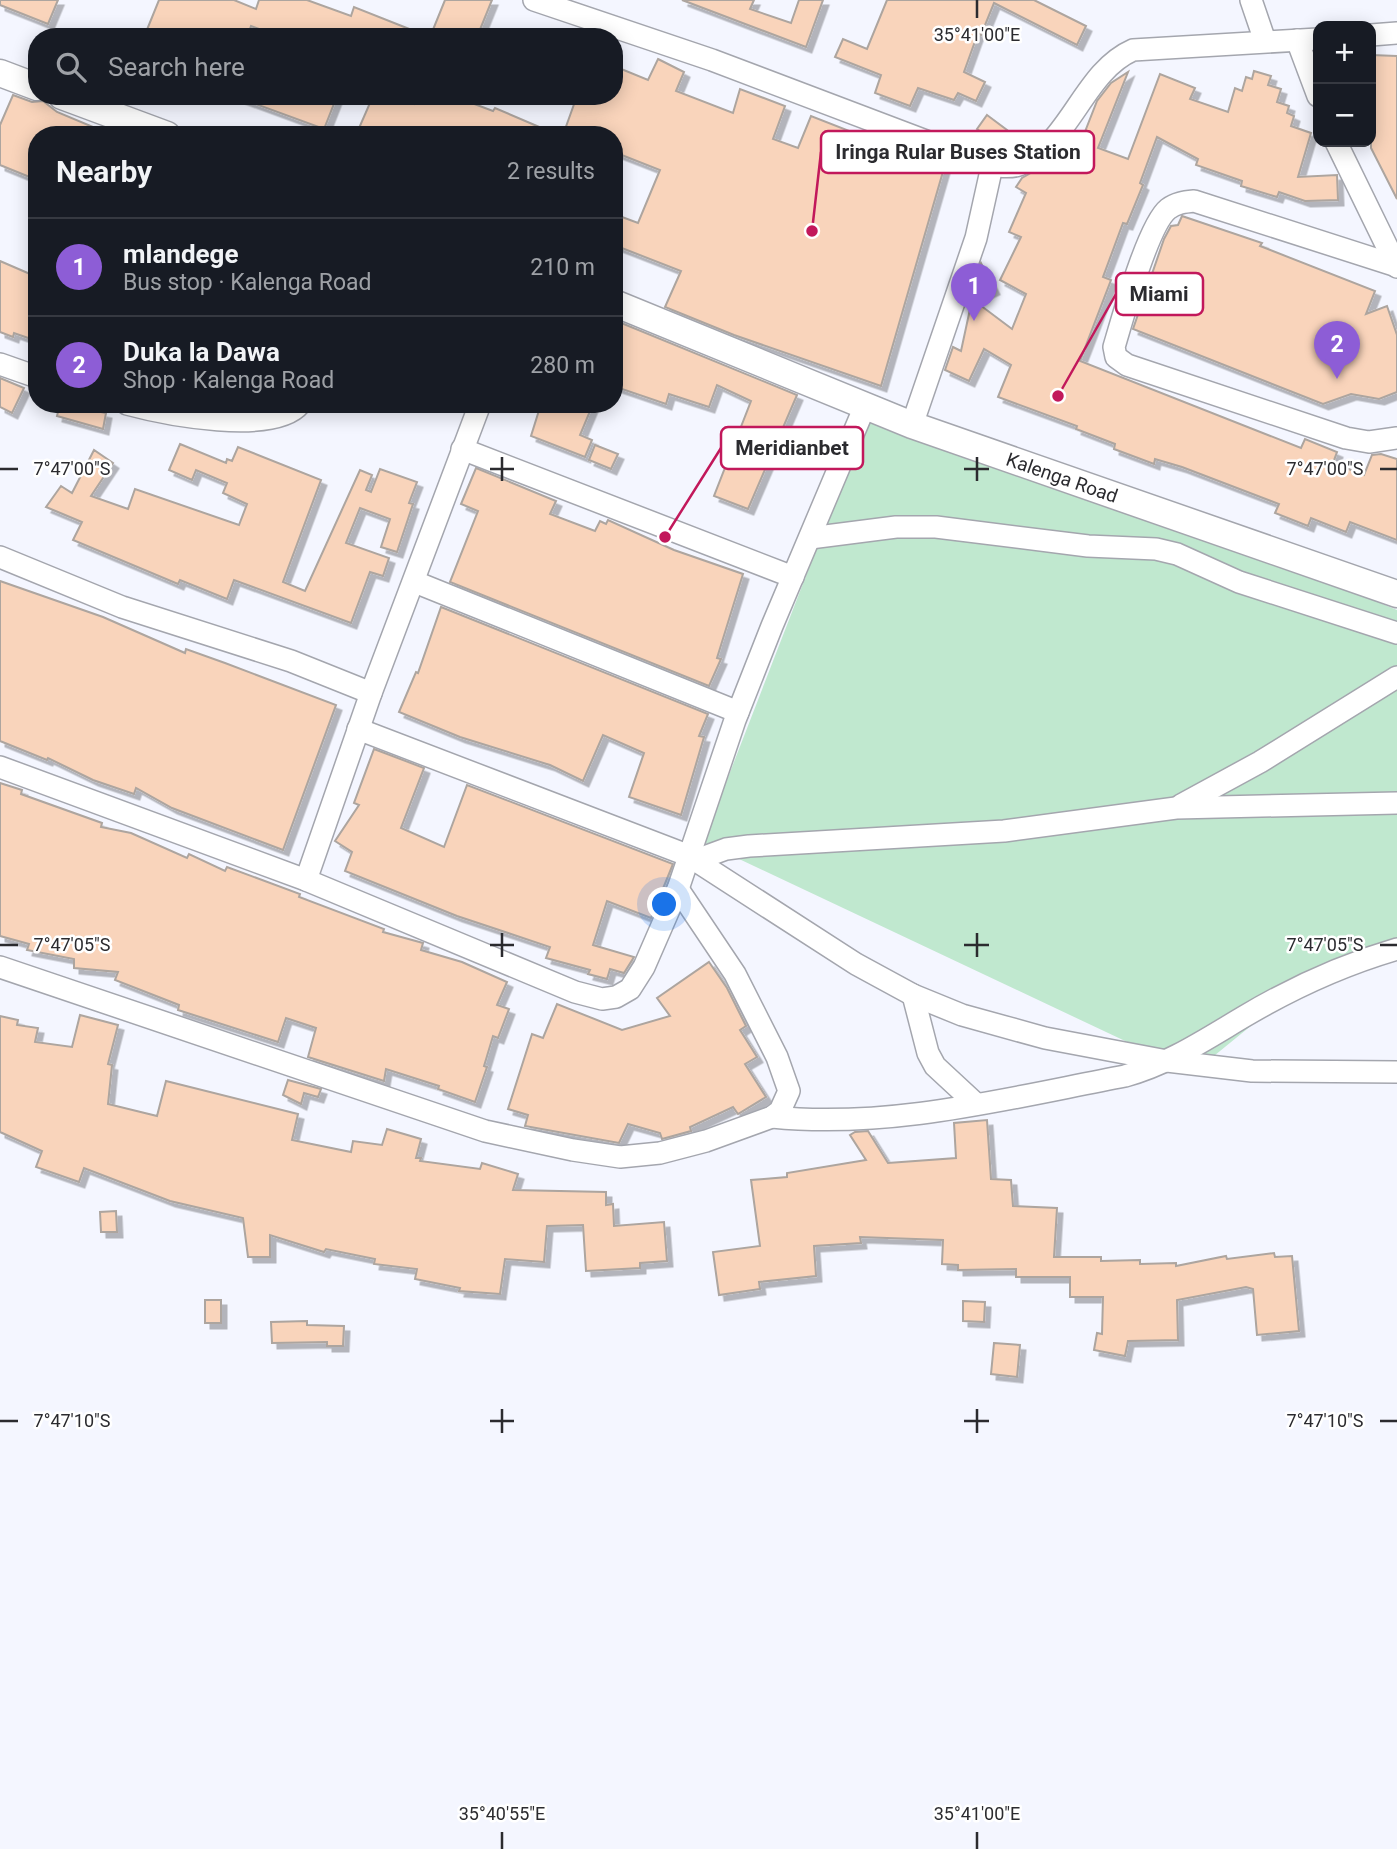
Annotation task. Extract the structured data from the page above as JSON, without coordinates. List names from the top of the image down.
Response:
{
  "streets": {
    "main road": ["Kalenga Road"]
  },
  "places": ["Iringa Rular Buses Station", "Miami", "Meridianbet"],
  "page": {
    "map_buttons": ["+", "−"],
    "search": "Search here",
    "heading": ["Nearby", "2 results"],
    "list": [
      {
        "mark": "1",
        "name": "mlandege",
        "note": "Bus stop · Kalenga Road",
        "value": "210 m"
      },
      {
        "mark": "2",
        "name": "Duka la Dawa",
        "note": "Shop · Kalenga Road",
        "value": "280 m"
      }
    ],
    "pins": ["1", "2"]
  },
  "coordinates": [
    "35°41'00\"E",
    "7°47'00\"S",
    "7°47'05\"S",
    "7°47'10\"S",
    "35°40'55\"E"
  ]
}
